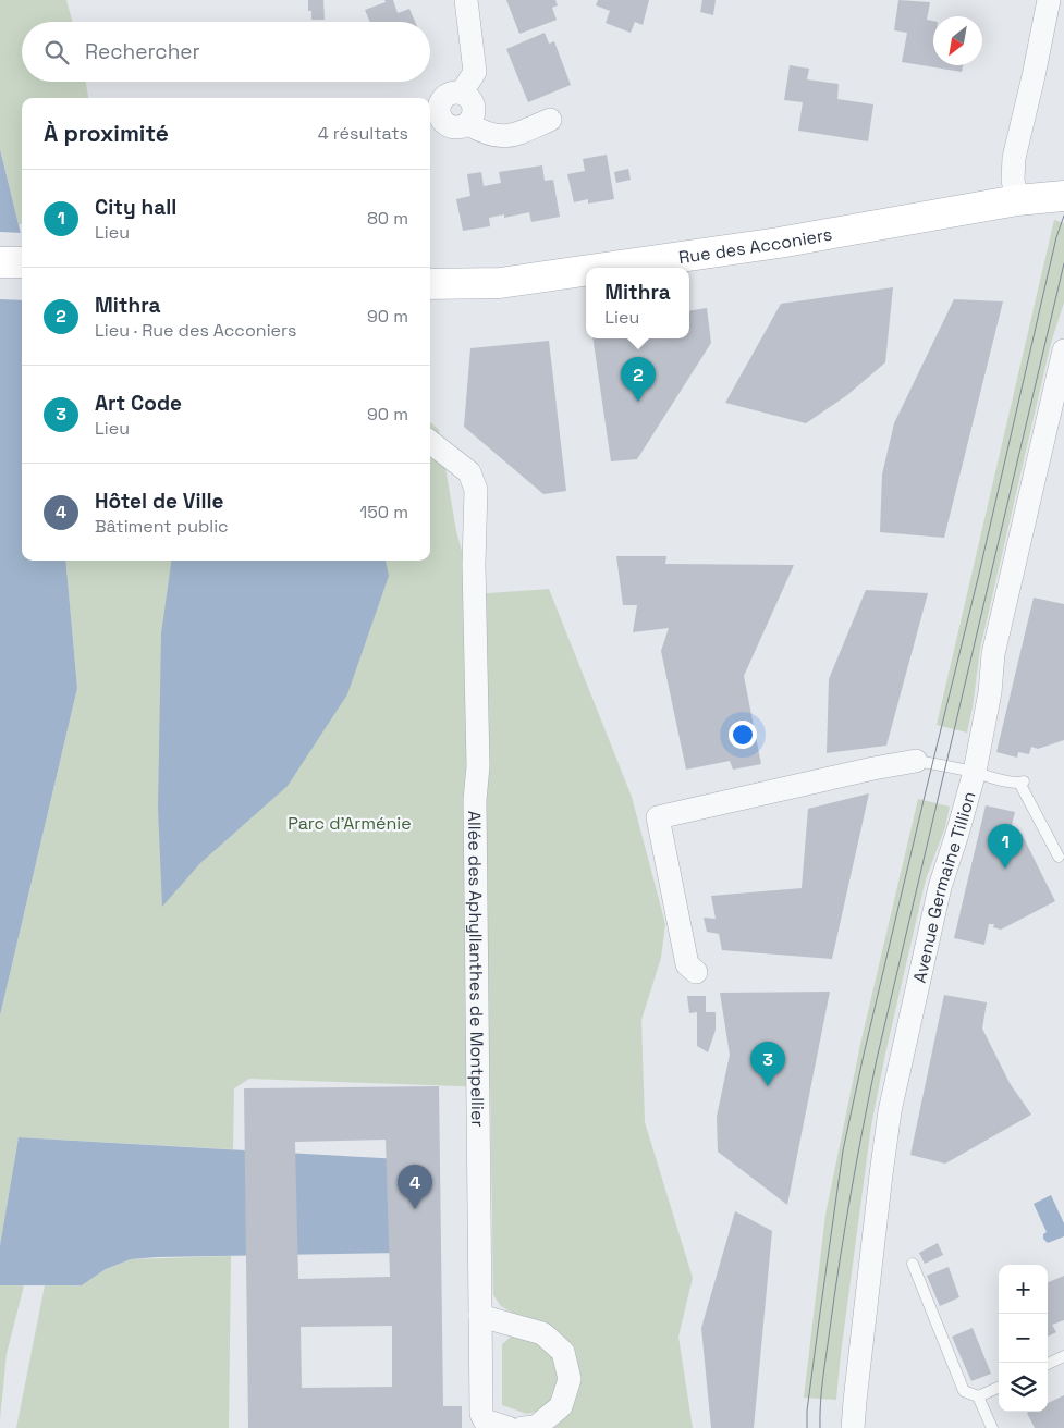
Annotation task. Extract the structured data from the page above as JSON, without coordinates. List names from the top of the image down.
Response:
{
  "streets": {
    "street": ["Rue des Acconiers", "Avenue Germaine Tillion", "Allée des Aphyllanthes de Montpellier"]
  },
  "parks": ["Parc d'Arménie"],
  "north": "bottom left",
  "page": {
    "search": "Rechercher",
    "heading": ["À proximité", "4 résultats"],
    "list": [
      {
        "mark": "1",
        "name": "City hall",
        "note": "Lieu",
        "value": "80 m"
      },
      {
        "mark": "2",
        "name": "Mithra",
        "note": "Lieu · Rue des Acconiers",
        "value": "90 m"
      },
      {
        "mark": "3",
        "name": "Art Code",
        "note": "Lieu",
        "value": "90 m"
      },
      {
        "mark": "4",
        "name": "Hôtel de Ville",
        "note": "Bâtiment public",
        "value": "150 m"
      }
    ],
    "popup": ["Mithra", "Lieu"],
    "pins": [
      "2",
      "1",
      "3",
      "4"
    ],
    "map_buttons": ["+", "−"]
  }
}
